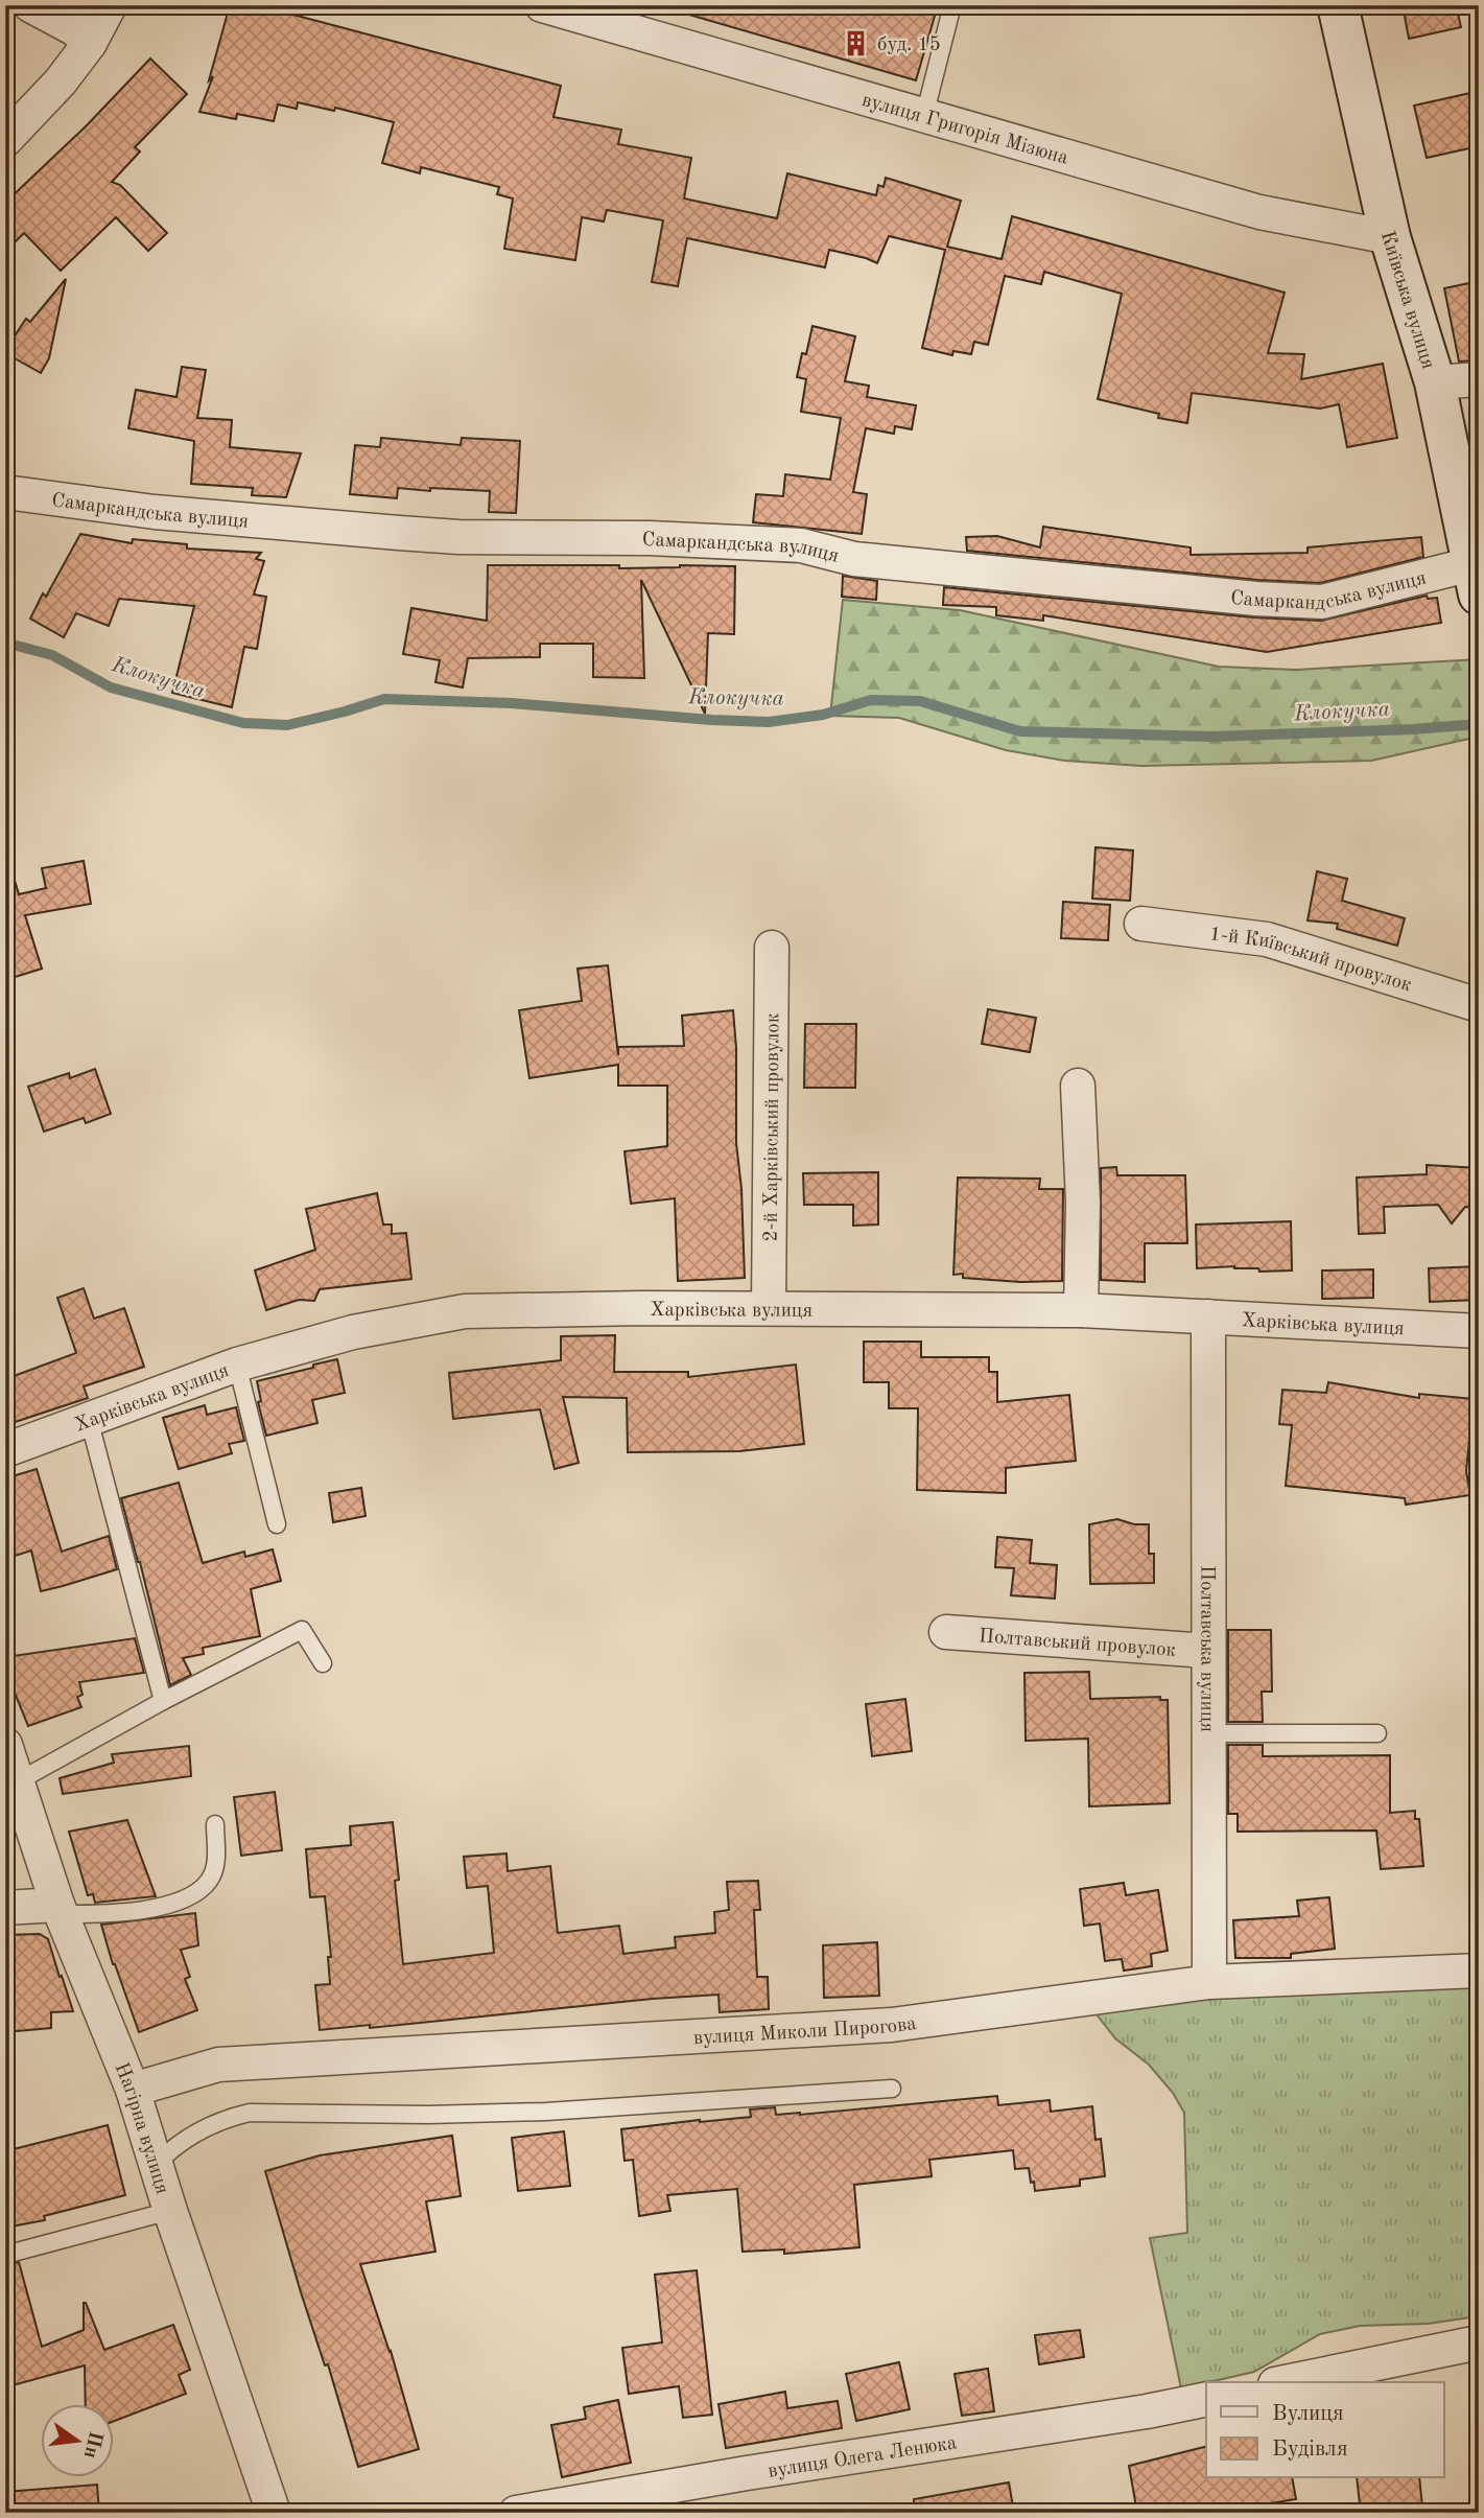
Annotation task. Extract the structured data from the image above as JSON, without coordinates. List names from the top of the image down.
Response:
{
  "streets": {
    "street": [
      "вулиця Григорія Мізюна",
      "Київська вулиця",
      "Самаркандська вулиця",
      "1-й Київський провулок",
      "2-й Харківський провулок",
      "Харківська вулиця",
      "Полтавський провулок",
      "Полтавська вулиця",
      "вулиця Миколи Пирогова",
      "Нагірна вулиця",
      "вулиця Олега Ленюка"
    ]
  },
  "crossings": [
    ["вулиця Григорія Мізюна", "Київська вулиця"],
    ["Київська вулиця", "Самаркандська вулиця"],
    ["2-й Харківський провулок", "Харківська вулиця"],
    ["Харківська вулиця", "Полтавська вулиця"],
    ["Полтавський провулок", "Полтавська вулиця"],
    ["Полтавська вулиця", "вулиця Миколи Пирогова"],
    ["вулиця Миколи Пирогова", "Нагірна вулиця"]
  ],
  "water": ["Клокучка"],
  "places": {
    "building": ["буд. 15"]
  },
  "legend": ["Вулиця", "Будівля"],
  "north": "right"
}
